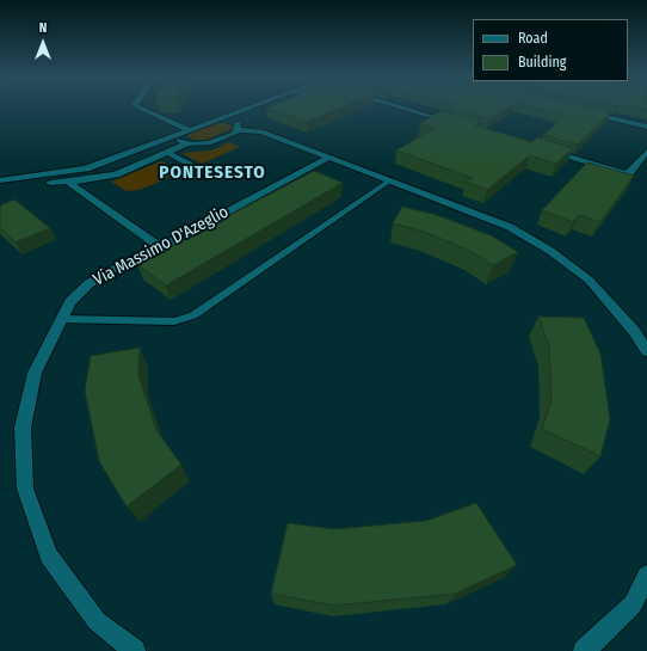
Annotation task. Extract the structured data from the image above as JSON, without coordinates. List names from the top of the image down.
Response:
{
  "streets": {
    "street": ["Via Massimo D'Azeglio"]
  },
  "districts": ["PONTESESTO"],
  "legend": ["Road", "Building"],
  "north": "top"
}
